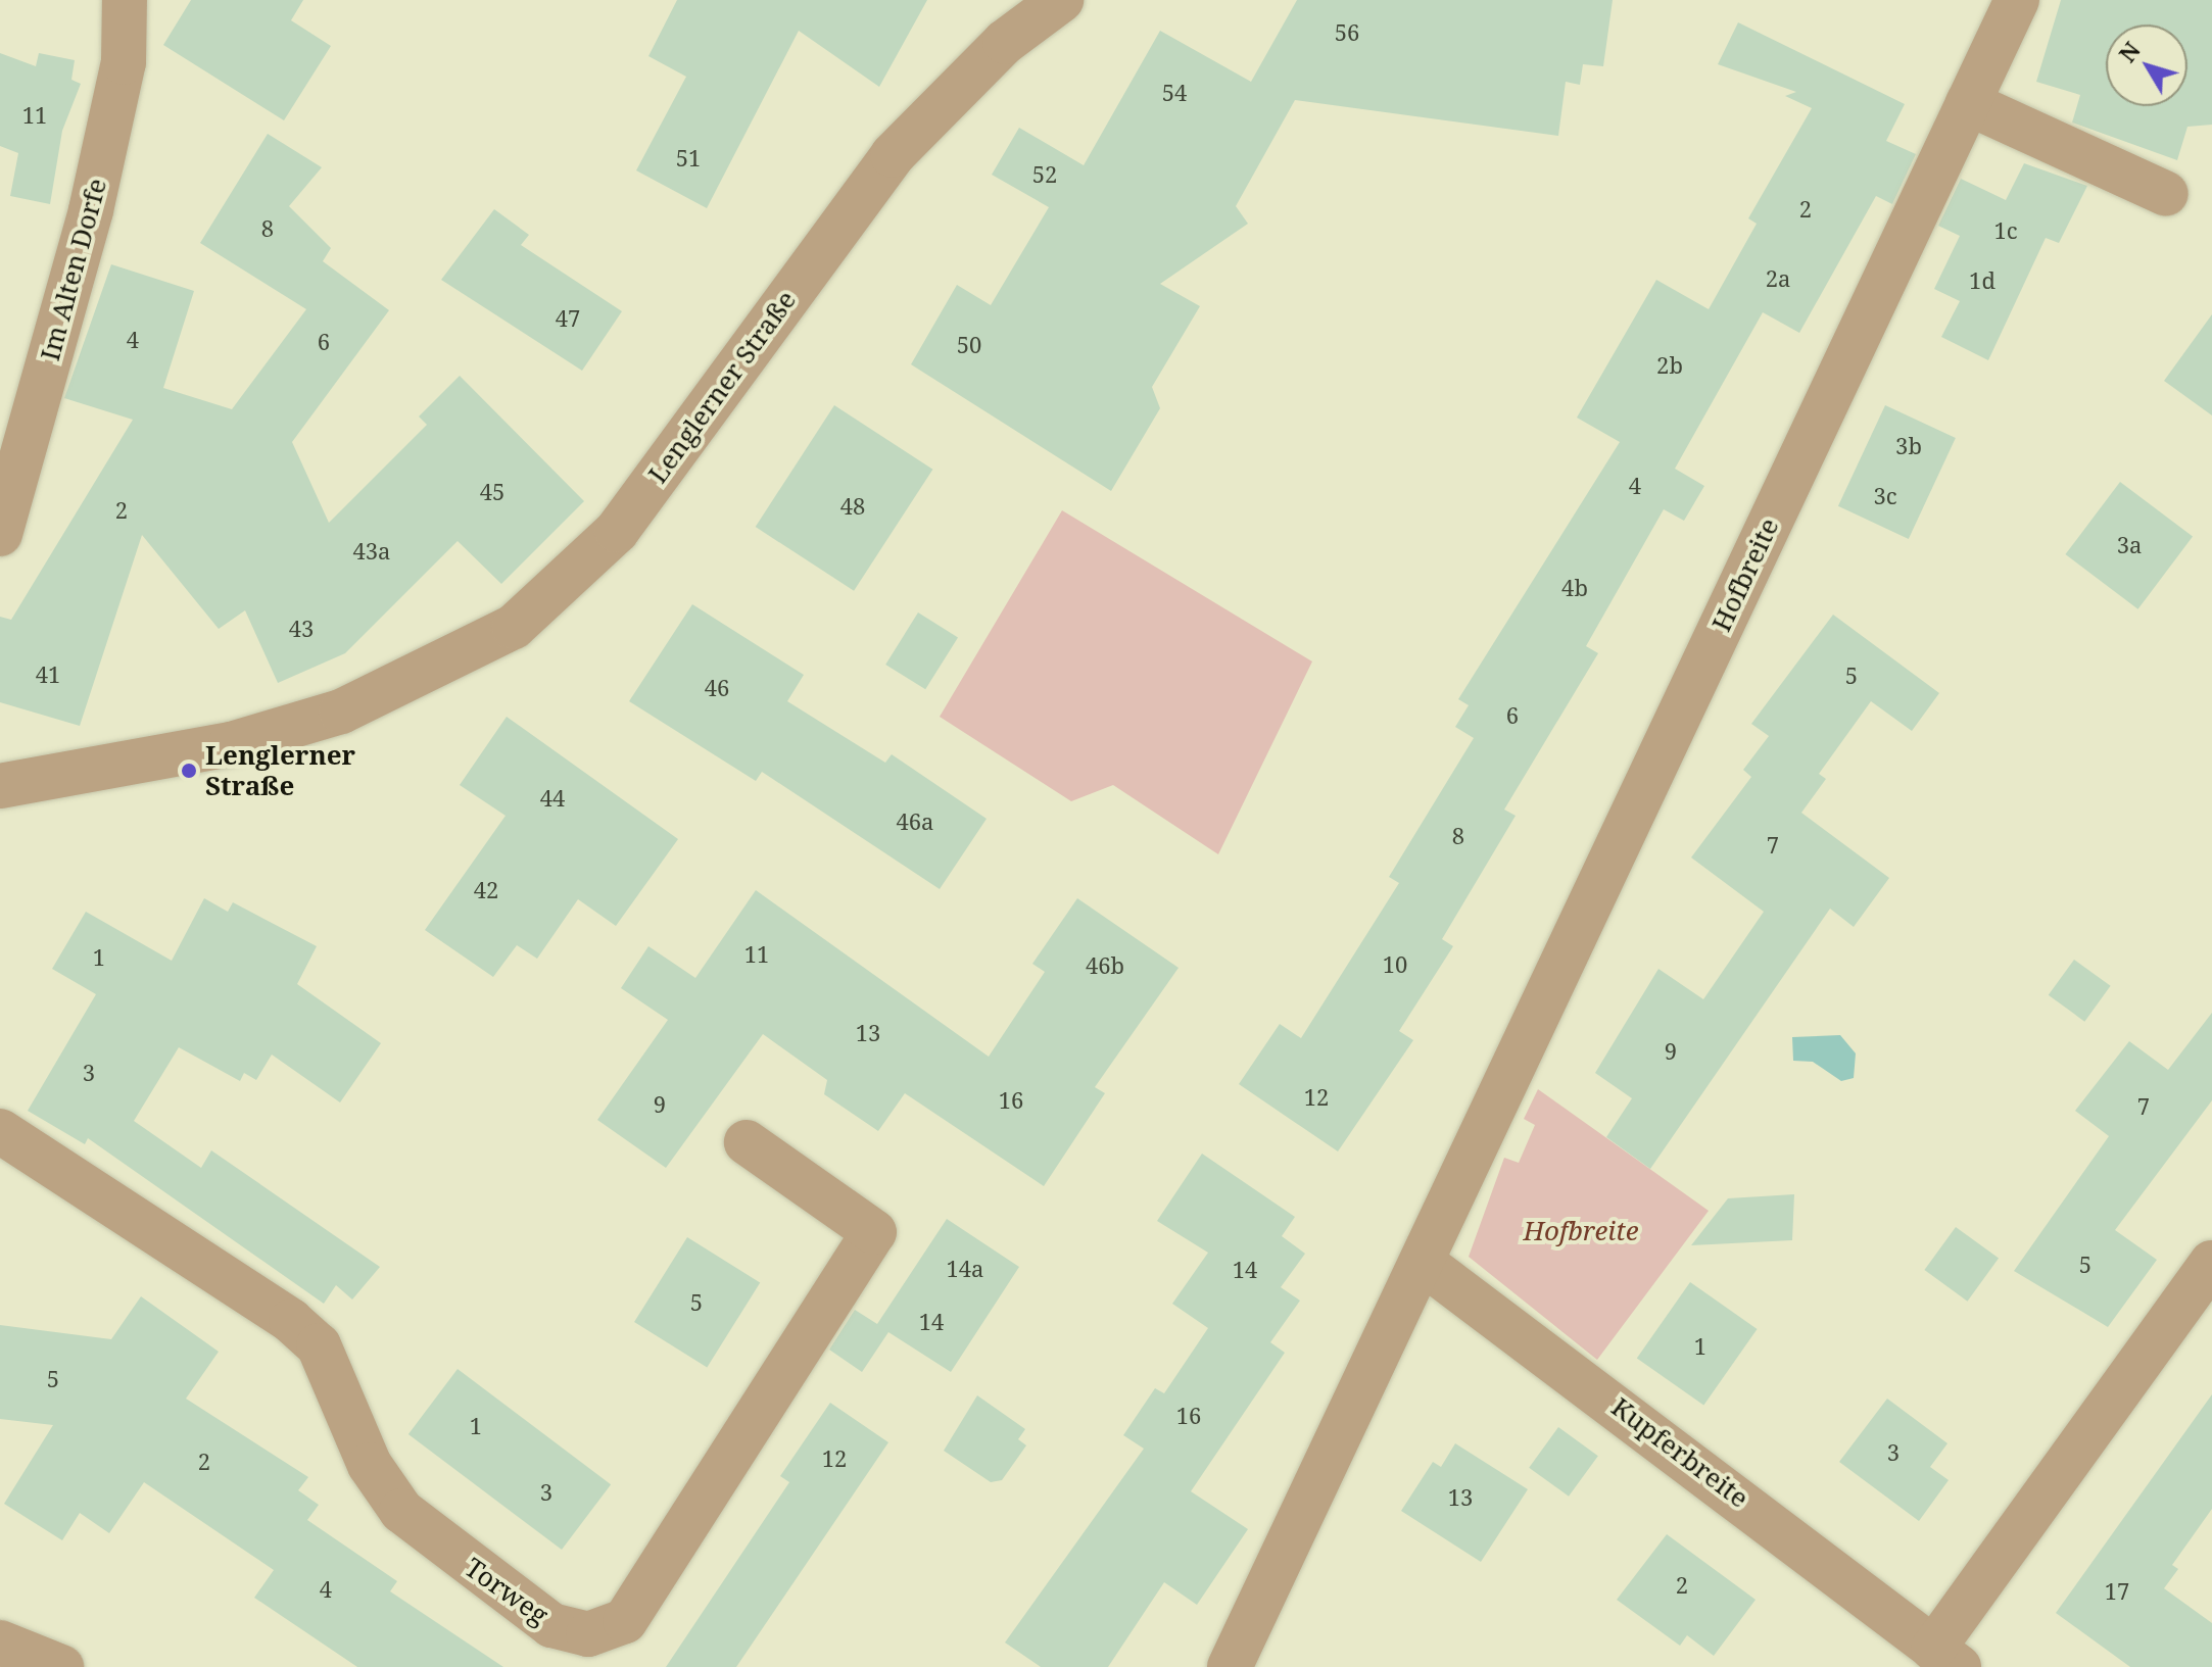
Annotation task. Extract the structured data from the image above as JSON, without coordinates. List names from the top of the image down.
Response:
{
  "streets": {
    "street": [
      "Im Alten Dorfe",
      "Lenglerner Straße",
      "Hofbreite",
      "Kupferbreite",
      "Torweg"
    ]
  },
  "crossings": [
    ["Hofbreite", "Kupferbreite"]
  ],
  "parks": ["Hofbreite"],
  "places": ["Lenglerner Straße"],
  "house_numbers": [
    "56",
    "54",
    "11",
    "51",
    "52",
    "2",
    "8",
    "1c",
    "2a",
    "1d",
    "47",
    "4",
    "6",
    "50",
    "2b",
    "3b",
    "4",
    "45",
    "3c",
    "48",
    "2",
    "3a",
    "43a",
    "4b",
    "43",
    "41",
    "5",
    "46",
    "6",
    "44",
    "46a",
    "8",
    "7",
    "42",
    "11",
    "1",
    "10",
    "46b",
    "13",
    "9",
    "3",
    "12",
    "16",
    "9",
    "7",
    "5",
    "14a",
    "14",
    "5",
    "14",
    "1",
    "5",
    "16",
    "1",
    "3",
    "12",
    "2",
    "3",
    "13",
    "2",
    "4",
    "17"
  ],
  "north": "top left"
}
